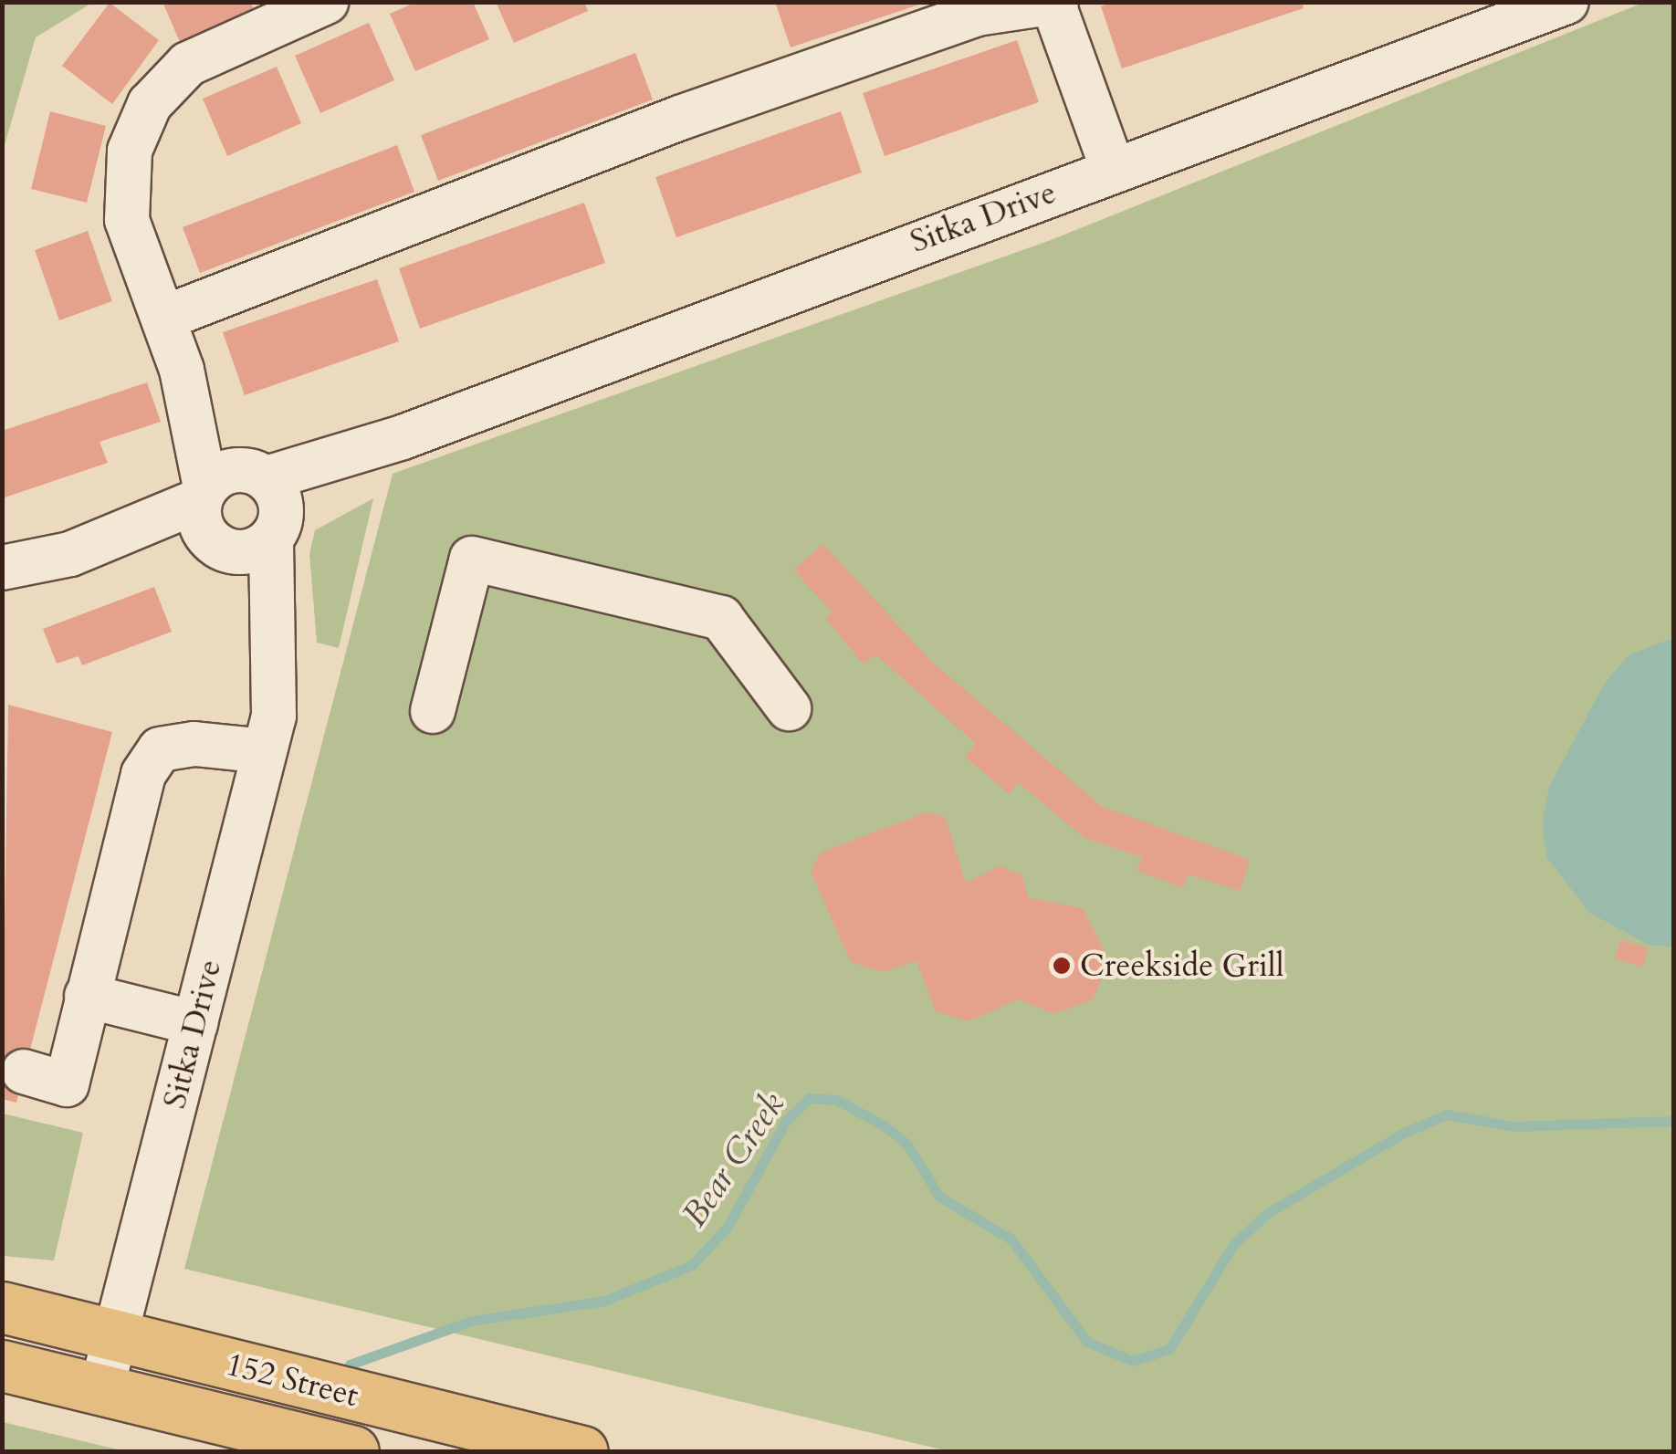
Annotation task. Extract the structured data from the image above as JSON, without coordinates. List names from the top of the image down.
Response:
{
  "streets": {
    "main road": ["152 Street"],
    "street": ["Sitka Drive"]
  },
  "crossings": [
    ["Sitka Drive", "152 Street"]
  ],
  "water": ["Bear Creek"],
  "places": ["Creekside Grill"]
}
